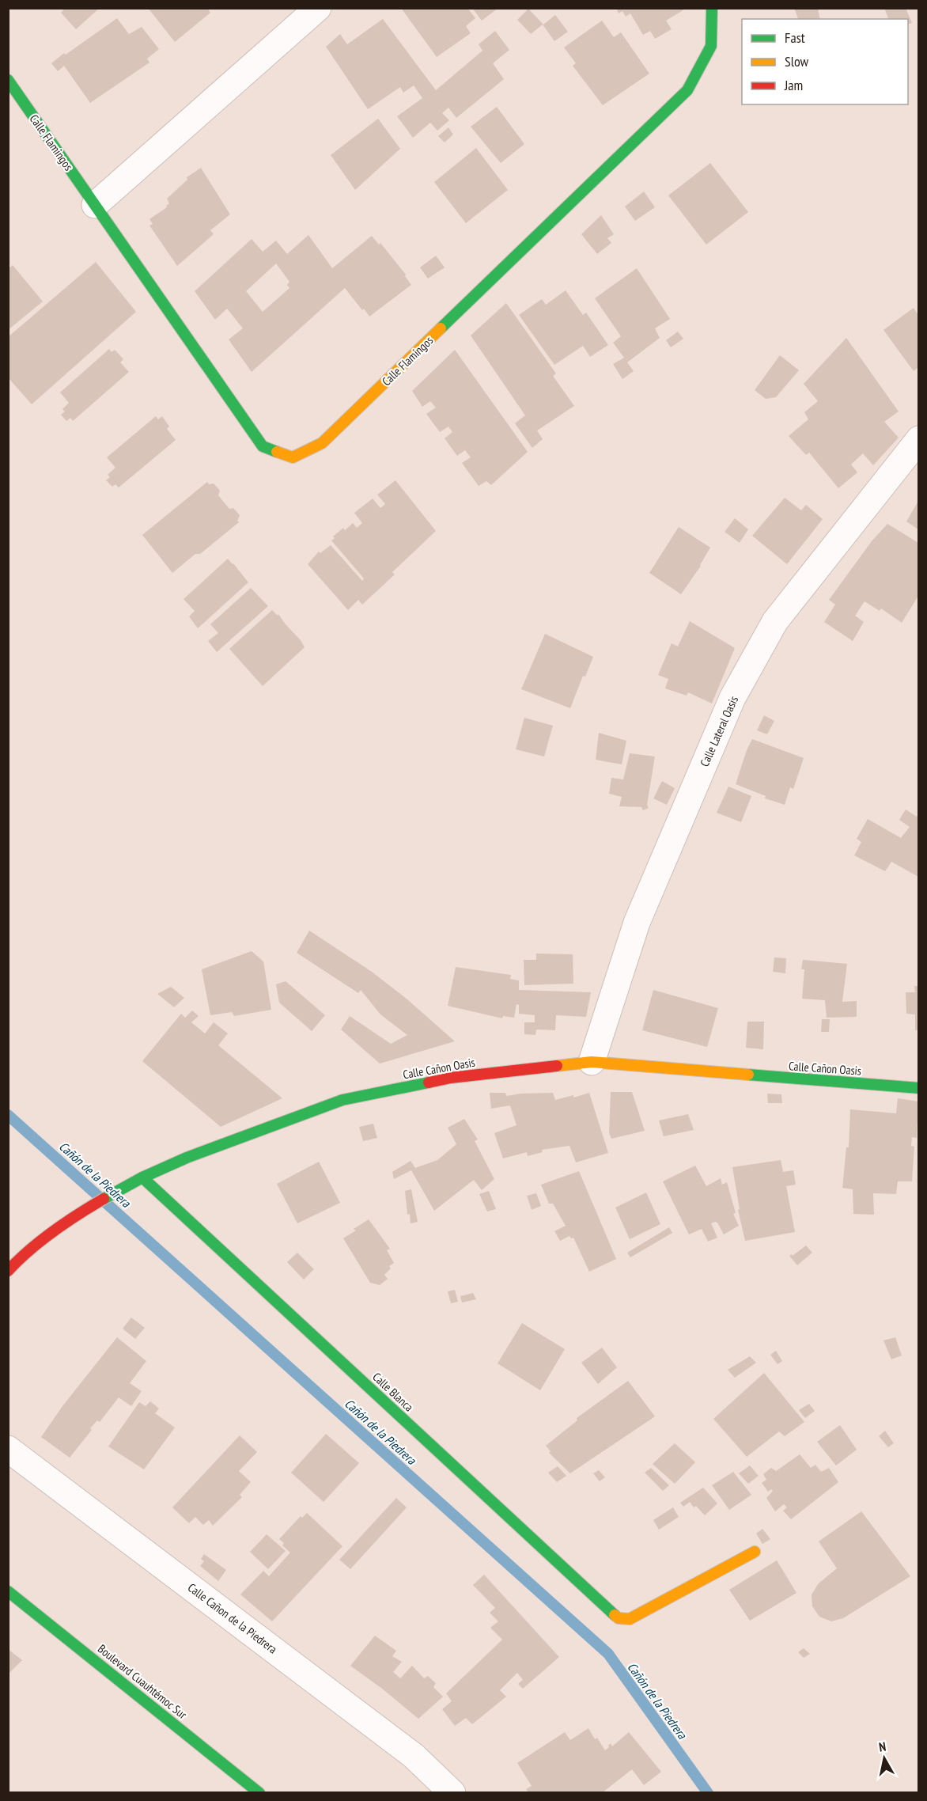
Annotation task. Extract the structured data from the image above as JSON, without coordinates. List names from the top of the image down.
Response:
{
  "streets": {
    "street": [
      "Calle Flamingos",
      "Calle Lateral Oasis",
      "Calle Cañon Oasis",
      "Calle Blanca",
      "Calle Cañon de la Piedrera",
      "Boulevard Cuauhtémoc Sur"
    ]
  },
  "crossings": [
    ["Calle Lateral Oasis", "Calle Cañon Oasis"],
    ["Calle Cañon Oasis", "Calle Blanca"]
  ],
  "water": ["Cañón de la Piedrera"],
  "legend": ["Fast", "Slow", "Jam"],
  "north": "top"
}
